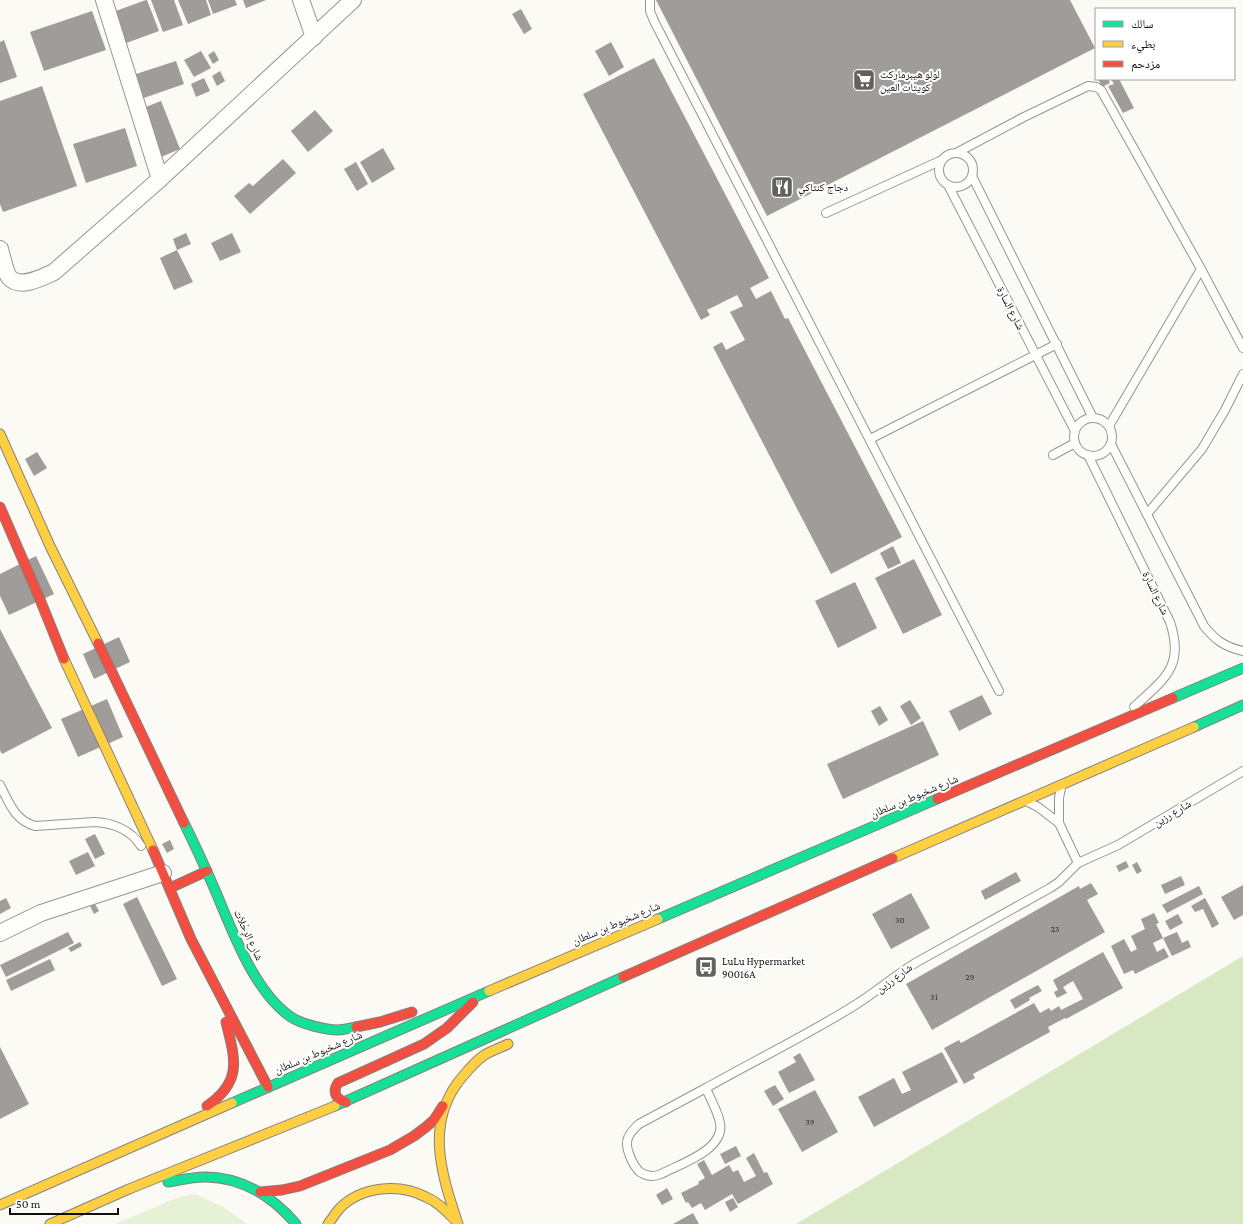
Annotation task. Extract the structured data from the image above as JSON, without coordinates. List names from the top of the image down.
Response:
{
  "streets": {
    "main road": ["شارع شخبوط بن سلطان", "شارع الرِحْلاَت"],
    "lane": ["شارع السارة", "شارع رزين"]
  },
  "crossings": [
    ["شارع السارة", "شارع شخبوط بن سلطان"],
    ["شارع شخبوط بن سلطان", "شارع الرِحْلاَت"]
  ],
  "places": {
    "supermarket": ["لولو هيبرماركت كويتات العين"],
    "restaurant": ["دجاج كنتاكي"],
    "bus stop": ["LuLu Hypermarket 90016A"]
  },
  "house_numbers": [
    "30",
    "23",
    "29",
    "31",
    "39"
  ],
  "legend": ["سالك", "بطيء", "مزدحم"],
  "scale_bar": "50 m"
}
